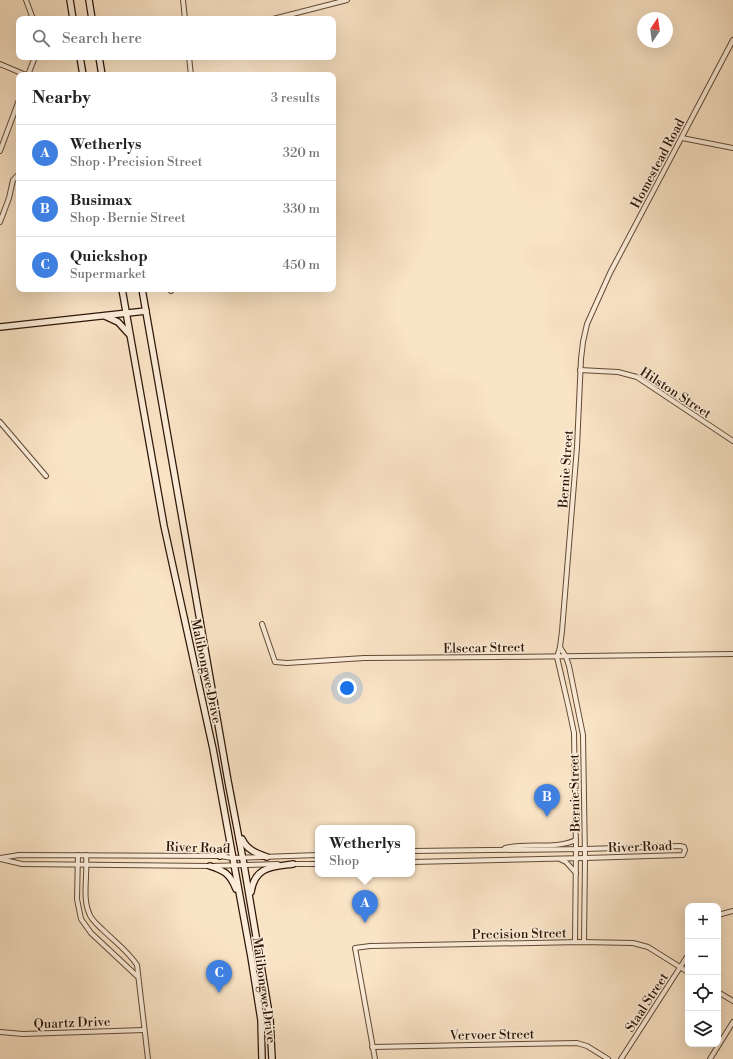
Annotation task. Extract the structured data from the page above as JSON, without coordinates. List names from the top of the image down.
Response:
{
  "streets": {
    "main road": ["Malibongwe Drive"],
    "street": [
      "Homestead Road",
      "Hilston Street",
      "Bernie Street",
      "Elsecar Street",
      "River Road",
      "Precision Street",
      "Staal Street",
      "Quartz Drive",
      "Vervoer Street"
    ]
  },
  "crossings": [
    ["Homestead Road", "Bernie Street"],
    ["Hilston Street", "Bernie Street"],
    ["Bernie Street", "Elsecar Street"],
    ["Bernie Street", "River Road"],
    ["Bernie Street", "Precision Street"],
    ["Malibongwe Drive", "River Road"],
    ["Precision Street", "Staal Street"],
    ["Precision Street", "Vervoer Street"]
  ],
  "north": "top",
  "page": {
    "search": "Search here",
    "heading": ["Nearby", "3 results"],
    "list": [
      {
        "mark": "A",
        "name": "Wetherlys",
        "note": "Shop · Precision Street",
        "value": "320 m"
      },
      {
        "mark": "B",
        "name": "Busimax",
        "note": "Shop · Bernie Street",
        "value": "330 m"
      },
      {
        "mark": "C",
        "name": "Quickshop",
        "note": "Supermarket",
        "value": "450 m"
      }
    ],
    "pins": ["B", "A", "C"],
    "popup": ["Wetherlys", "Shop"],
    "map_buttons": ["+", "−"]
  }
}
